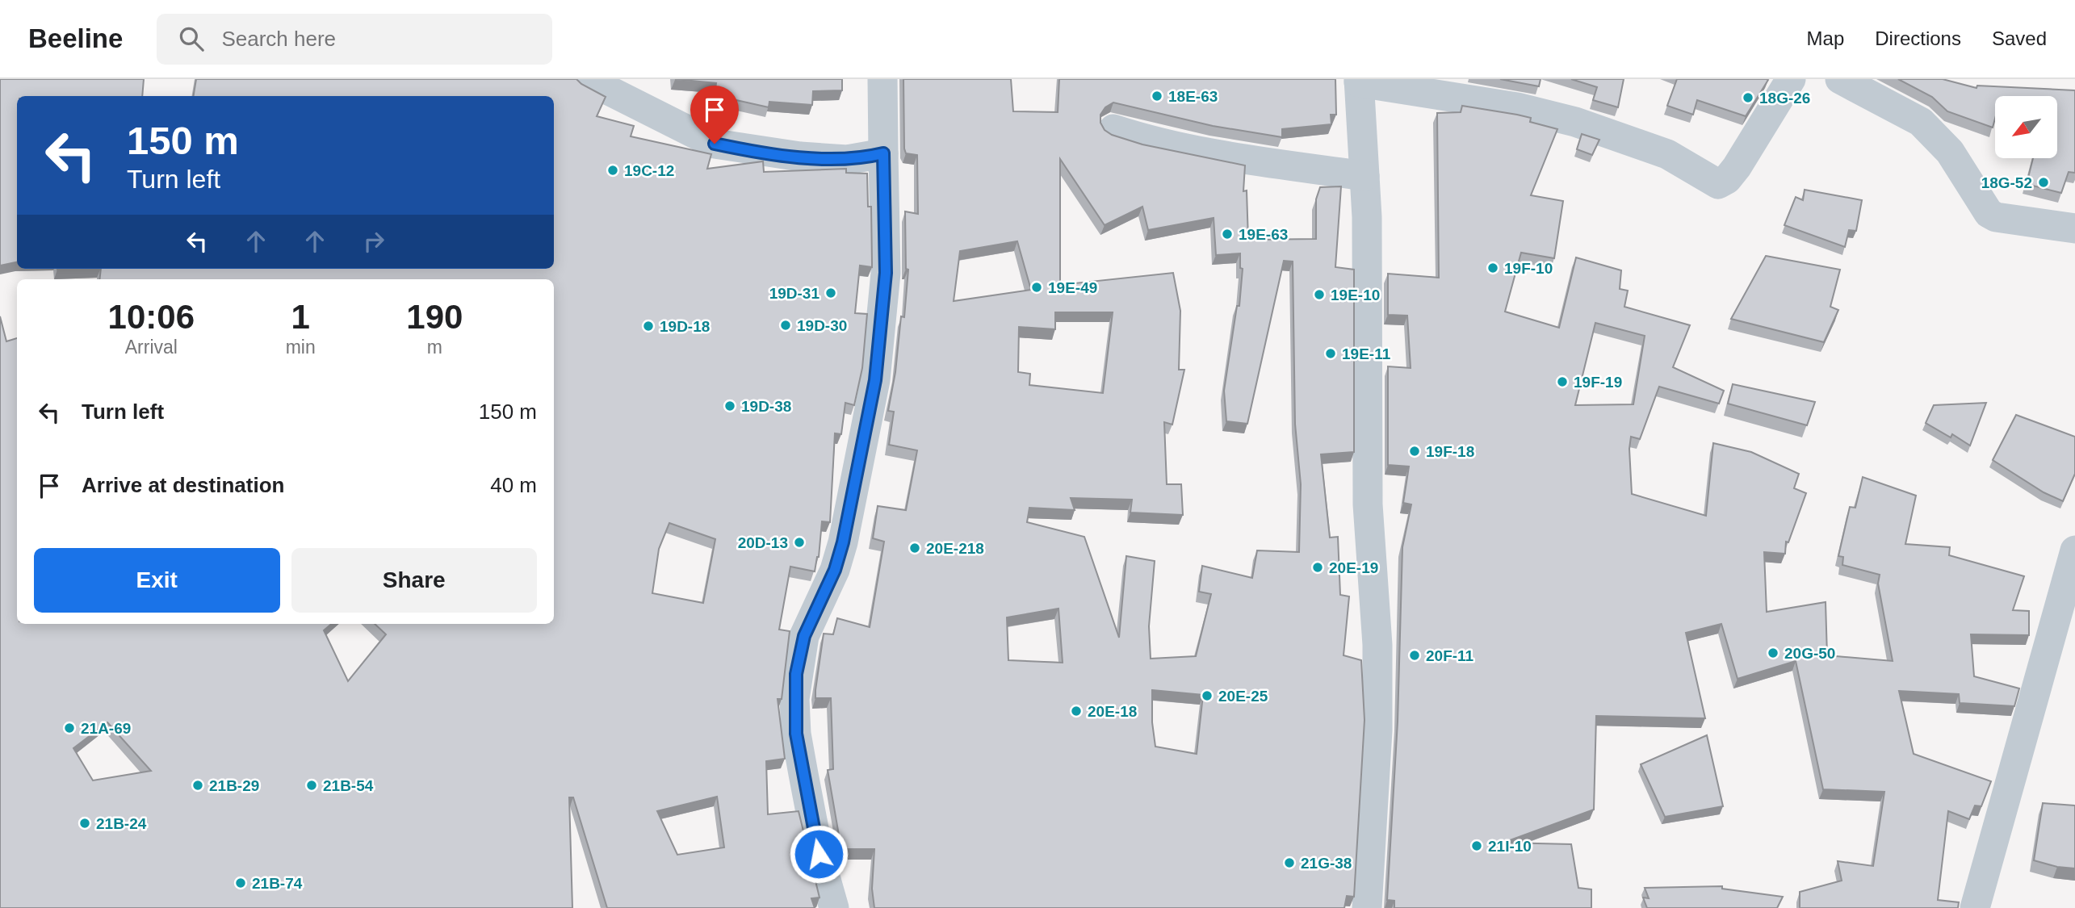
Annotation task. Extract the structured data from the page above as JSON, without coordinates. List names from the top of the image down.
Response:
{
  "places": [
    "18E-63",
    "18G-26",
    "19C-12",
    "18G-52",
    "19E-63",
    "19F-10",
    "19E-49",
    "19D-31",
    "19E-10",
    "19D-30",
    "19D-18",
    "19E-11",
    "19F-19",
    "19D-38",
    "19F-18",
    "20D-13",
    "20E-218",
    "20E-19",
    "20G-50",
    "20F-11",
    "20E-25",
    "20E-18",
    "21A-69",
    "21B-29",
    "21B-54",
    "21B-24",
    "21I-10",
    "21G-38",
    "21B-74"
  ],
  "north": "bottom left",
  "page": {
    "header": "Beeline",
    "search": "Search here",
    "nav": ["Map", "Directions", "Saved"],
    "turn": ["150 m", "Turn left"],
    "eta": [
      "10:06",
      "Arrival",
      "1",
      "min",
      "190",
      "m"
    ],
    "list": [
      {
        "name": "Turn left",
        "value": "150 m"
      },
      {
        "name": "Arrive at destination",
        "value": "40 m"
      }
    ],
    "buttons": ["Exit", "Share"]
  }
}
